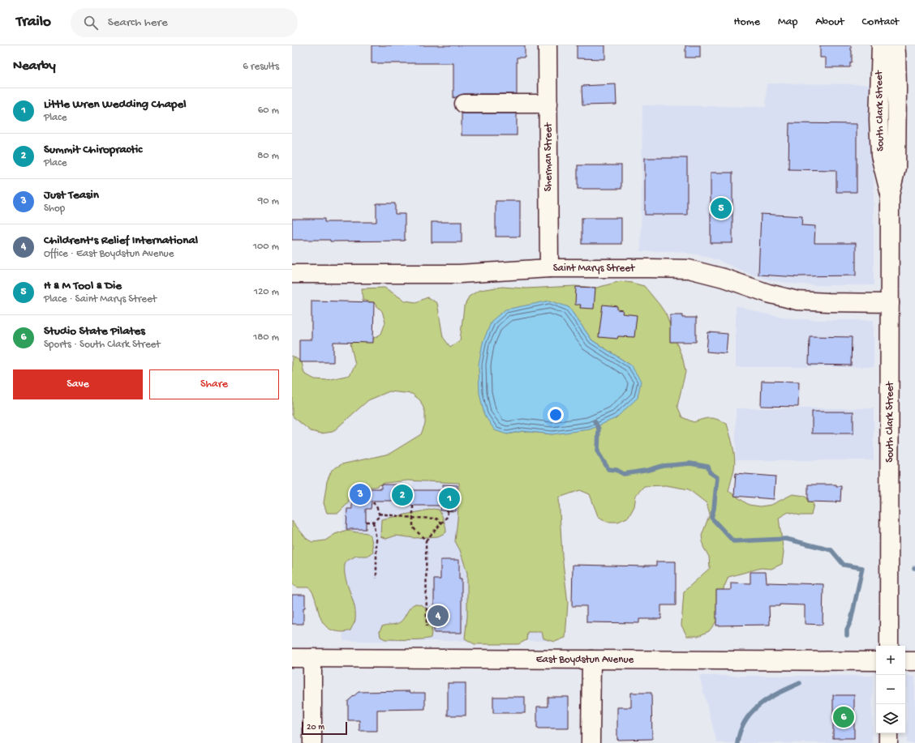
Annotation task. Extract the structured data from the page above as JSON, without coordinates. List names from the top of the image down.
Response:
{
  "streets": {
    "street": [
      "South Clark Street",
      "Sherman Street",
      "Saint Marys Street",
      "East Boydstun Avenue"
    ]
  },
  "crossings": [
    ["South Clark Street", "Saint Marys Street"],
    ["Sherman Street", "Saint Marys Street"]
  ],
  "scale_bar": "20 m",
  "page": {
    "header": "Trailo",
    "search": "Search here",
    "nav": [
      "Home",
      "Map",
      "About",
      "Contact"
    ],
    "heading": ["Nearby", "6 results"],
    "list": [
      {
        "mark": "1",
        "name": "Little Wren Wedding Chapel",
        "note": "Place",
        "value": "60 m"
      },
      {
        "mark": "2",
        "name": "Summit Chiropractic",
        "note": "Place",
        "value": "80 m"
      },
      {
        "mark": "3",
        "name": "Just Teasin",
        "note": "Shop",
        "value": "90 m"
      },
      {
        "mark": "4",
        "name": "Childrent's Relief International",
        "note": "Office · East Boydstun Avenue",
        "value": "100 m"
      },
      {
        "mark": "5",
        "name": "H & M Tool & Die",
        "note": "Place · Saint Marys Street",
        "value": "120 m"
      },
      {
        "mark": "6",
        "name": "Studio State Pilates",
        "note": "Sports · South Clark Street",
        "value": "180 m"
      }
    ],
    "pins": [
      "5",
      "3",
      "2",
      "1",
      "4",
      "6"
    ],
    "buttons": ["Save", "Share"],
    "map_buttons": ["+", "−"],
    "scale": "20 m"
  }
}
